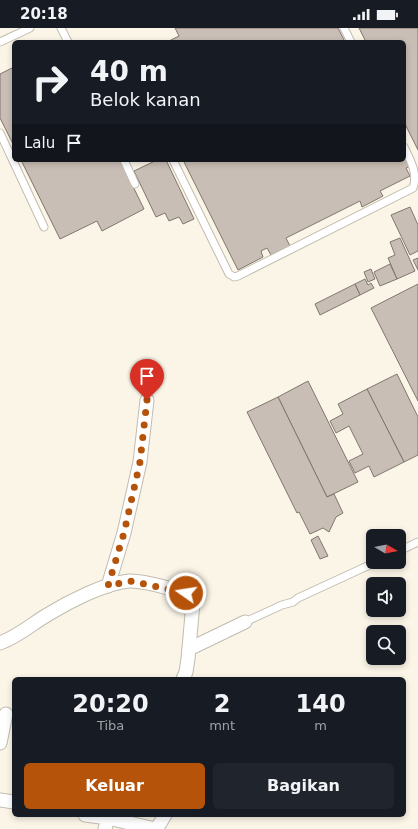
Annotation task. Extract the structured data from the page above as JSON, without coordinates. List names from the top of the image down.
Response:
{
  "north": "right",
  "page": {
    "status": "20:18",
    "turn": ["40 m", "Belok kanan"],
    "then": "Lalu",
    "eta": [
      "20:20",
      "Tiba",
      "2",
      "mnt",
      "140",
      "m"
    ],
    "buttons": ["Keluar", "Bagikan"]
  }
}
